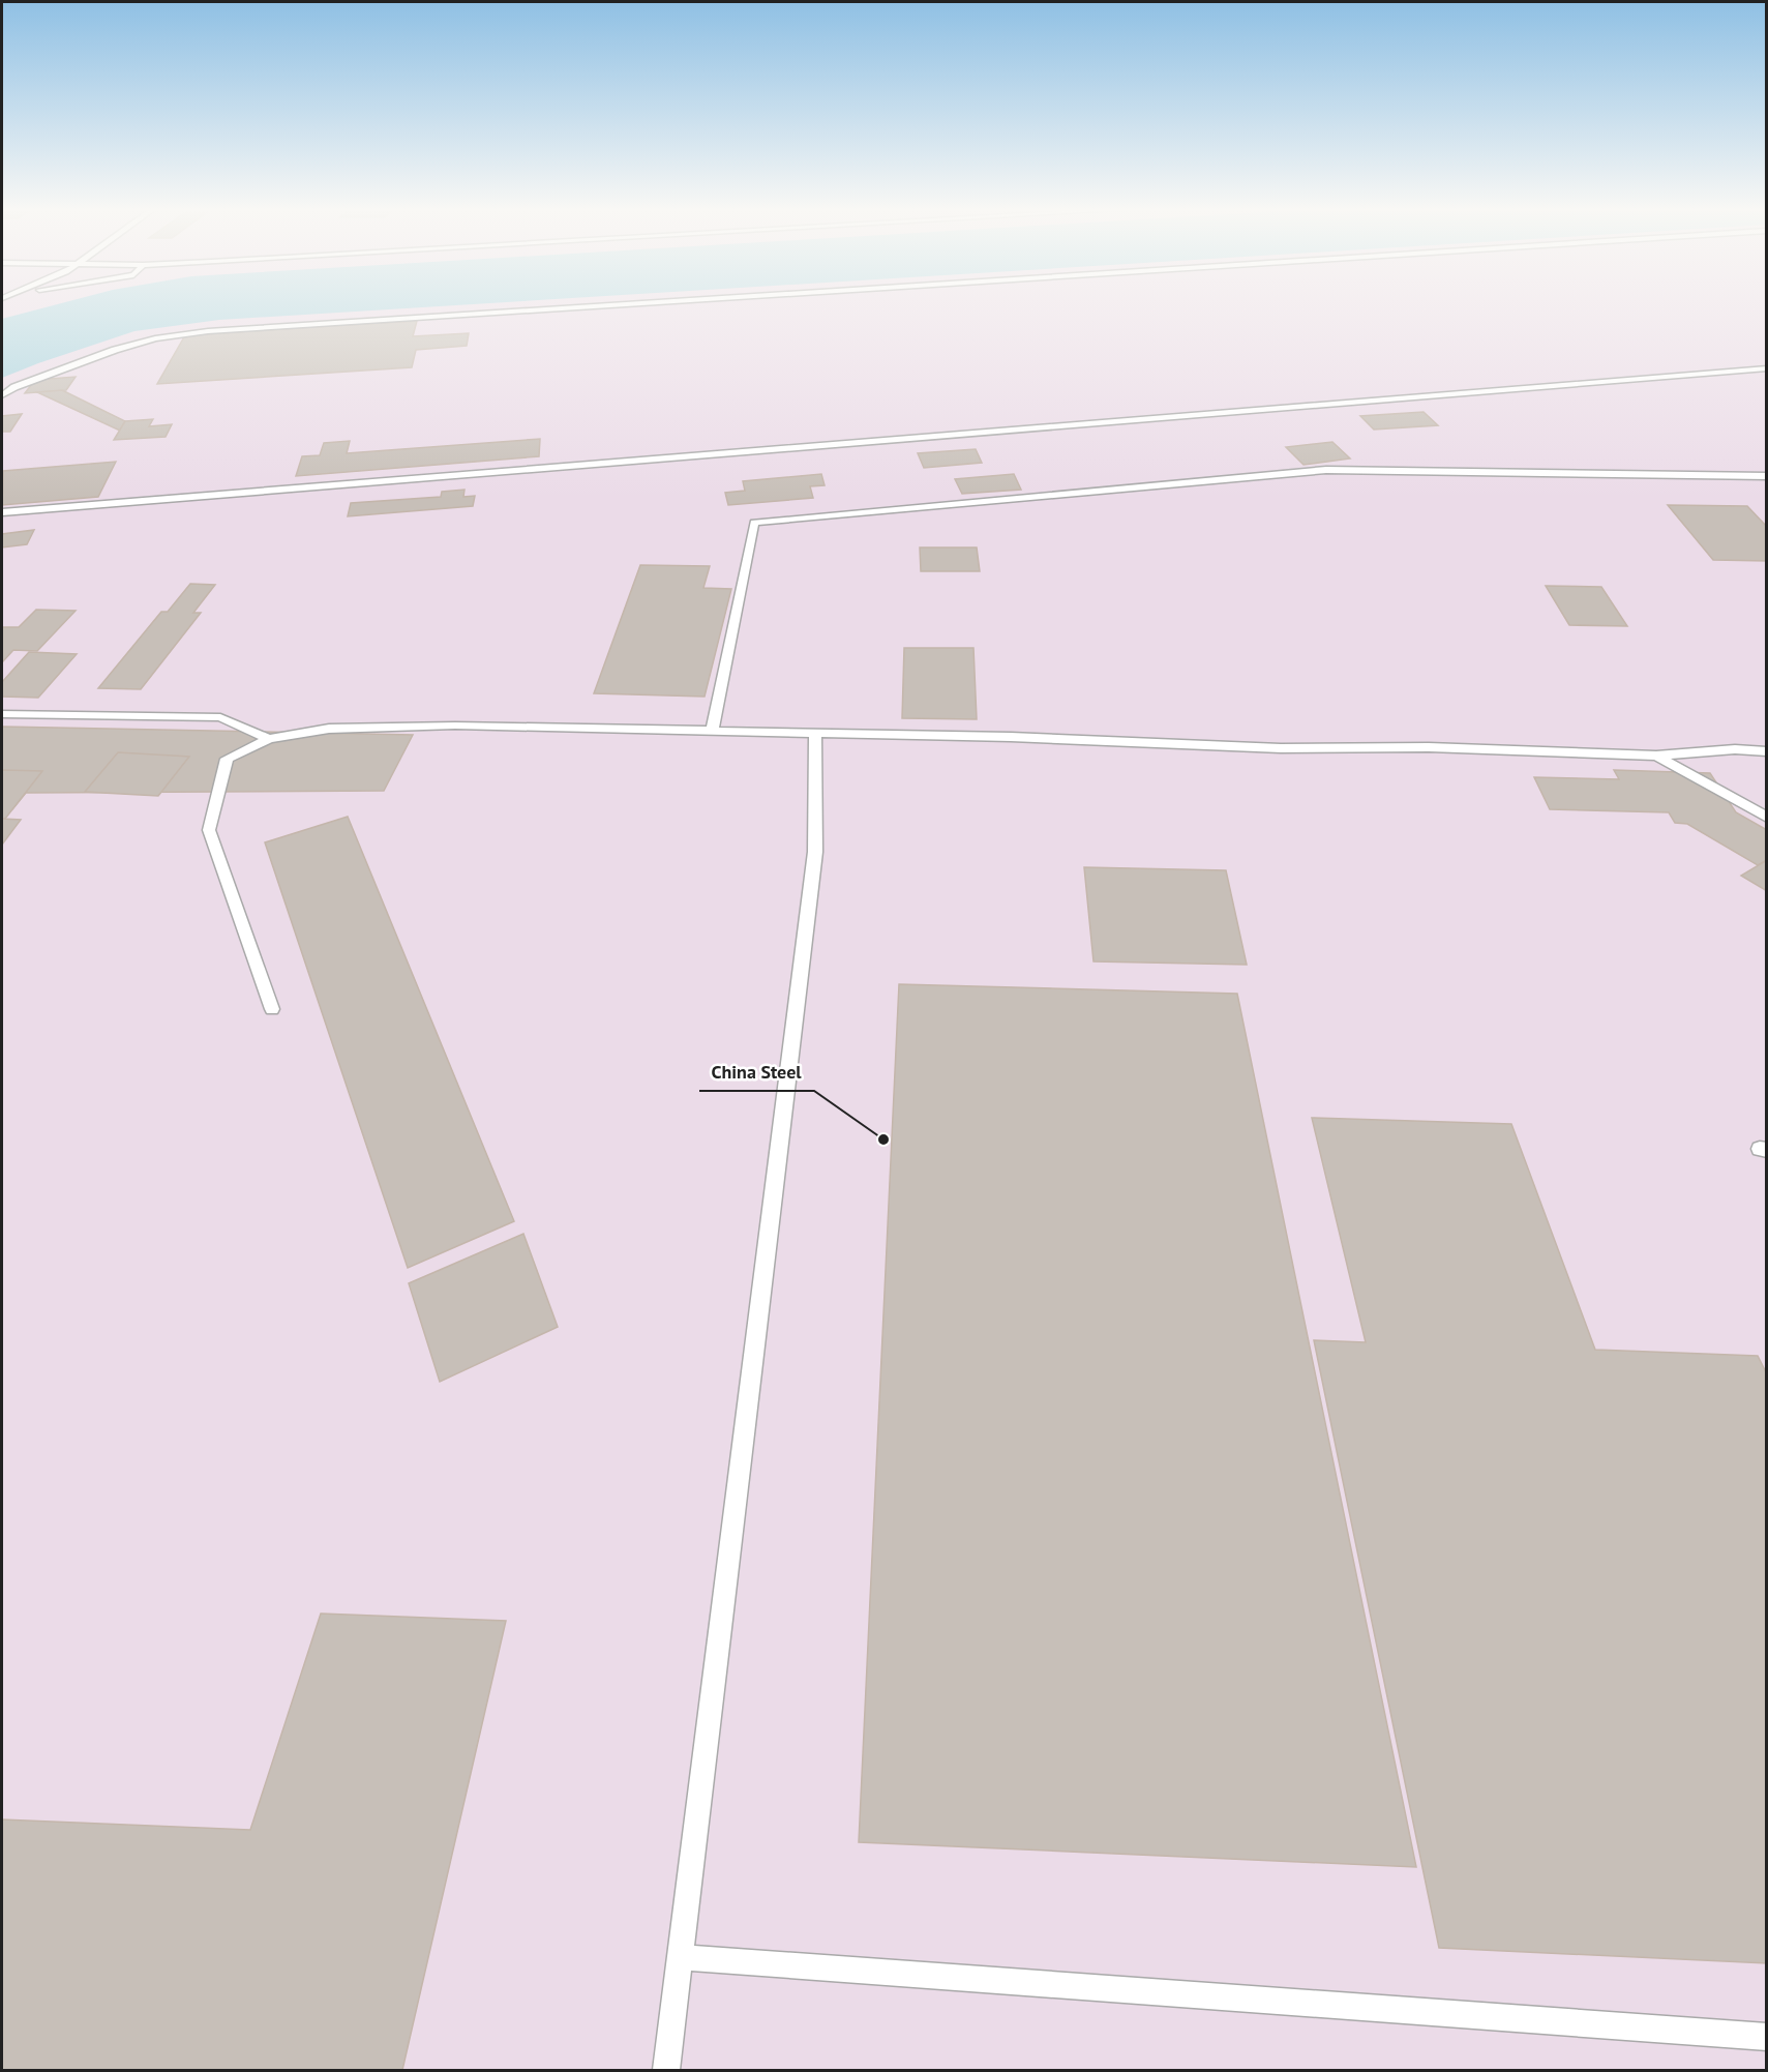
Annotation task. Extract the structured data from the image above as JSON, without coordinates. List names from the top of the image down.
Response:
{
  "places": ["China Steel"]
}
